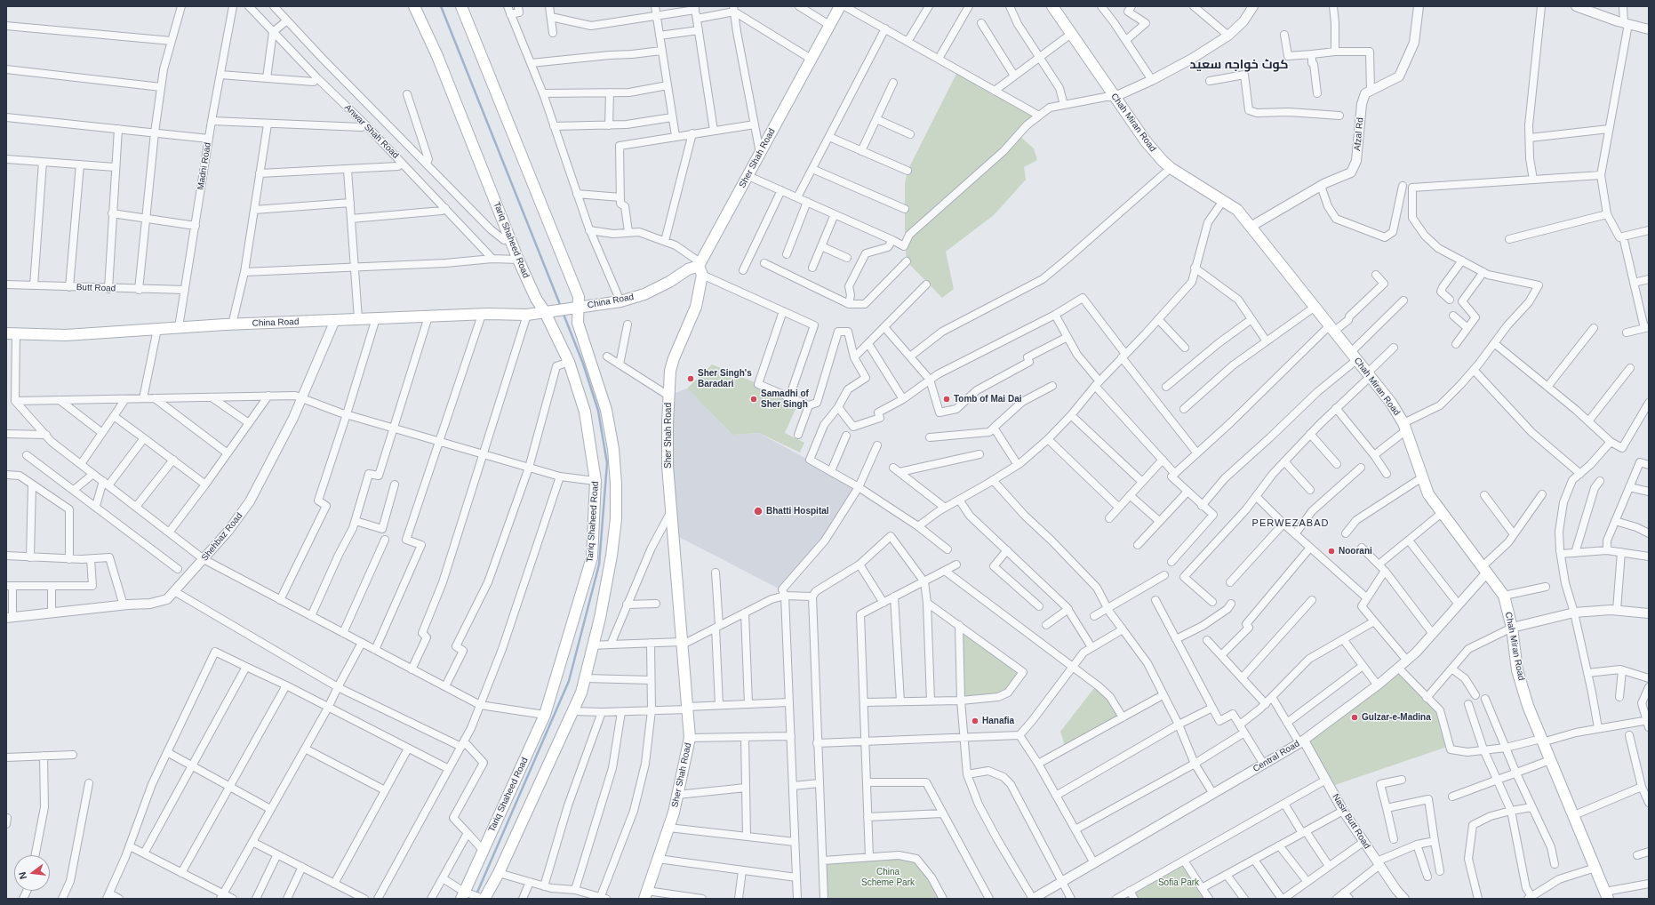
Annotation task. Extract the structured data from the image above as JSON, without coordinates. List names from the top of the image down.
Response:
{
  "streets": {
    "main road": [
      "Chah Miran Road",
      "Sher Shah Road",
      "Tariq Shaheed Road",
      "China Road"
    ],
    "street": [
      "Anwar Shah Road",
      "Afzal Rd",
      "Madni Road",
      "Butt Road",
      "Shehbaz Road",
      "Central Road",
      "Nasir Butt Road"
    ]
  },
  "crossings": [
    ["Chah Miran Road", "Afzal Rd"],
    ["Chah Miran Road", "Central Road"],
    ["Anwar Shah Road", "Tariq Shaheed Road"],
    ["Sher Shah Road", "China Road"],
    ["Madni Road", "Butt Road"],
    ["Madni Road", "China Road"],
    ["Tariq Shaheed Road", "China Road"],
    ["China Road", "Shehbaz Road"],
    ["Central Road", "Nasir Butt Road"]
  ],
  "districts": ["کوٹ خواجہ سعید", "PERWEZABAD"],
  "parks": ["China Scheme Park", "Sofia Park"],
  "places": [
    "Sher Singh's Baradari",
    "Samadhi of Sher Singh",
    "Tomb of Mai Dai",
    "Bhatti Hospital",
    "Noorani",
    "Gulzar-e-Madina",
    "Hanafia"
  ],
  "north": "left"
}
